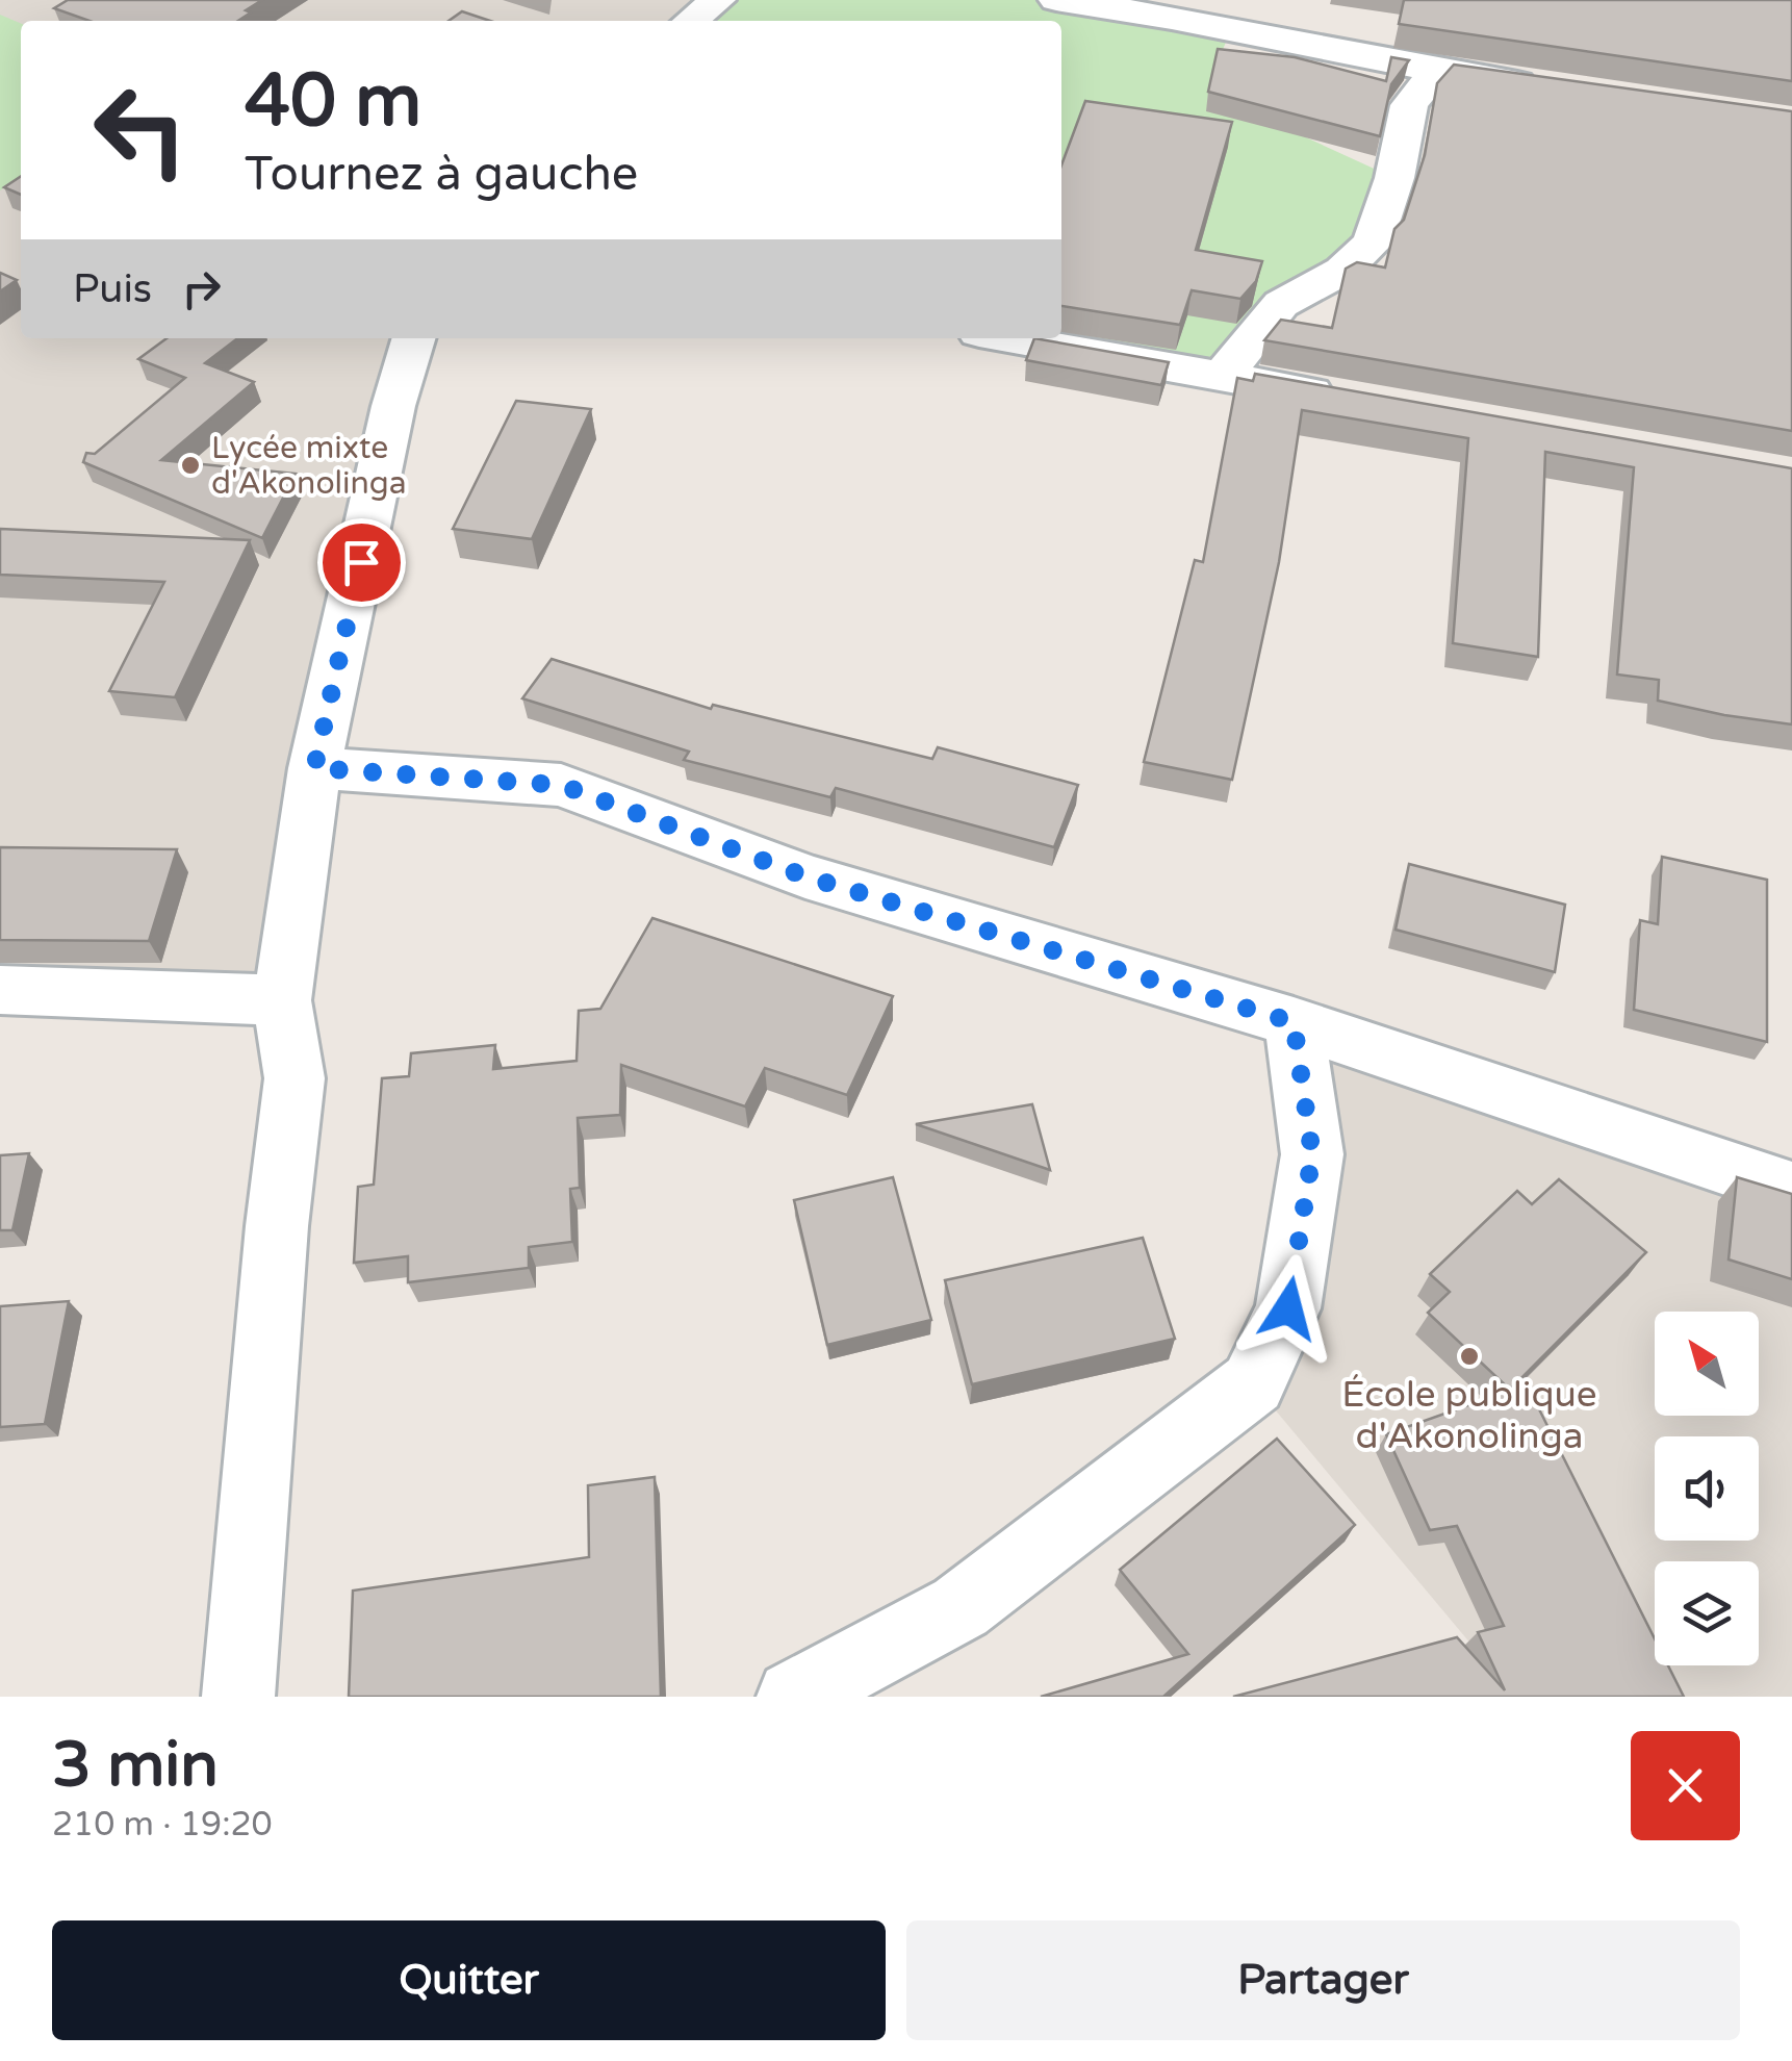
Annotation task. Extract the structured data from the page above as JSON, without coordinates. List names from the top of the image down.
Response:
{
  "places": ["Lycée mixte d'Akonolinga", "École publique d'Akonolinga"],
  "north": "top left",
  "page": {
    "turn": ["40 m", "Tournez à gauche"],
    "then": "Puis",
    "heading": ["3 min", "210 m · 19:20"],
    "buttons": ["Quitter", "Partager"]
  }
}
